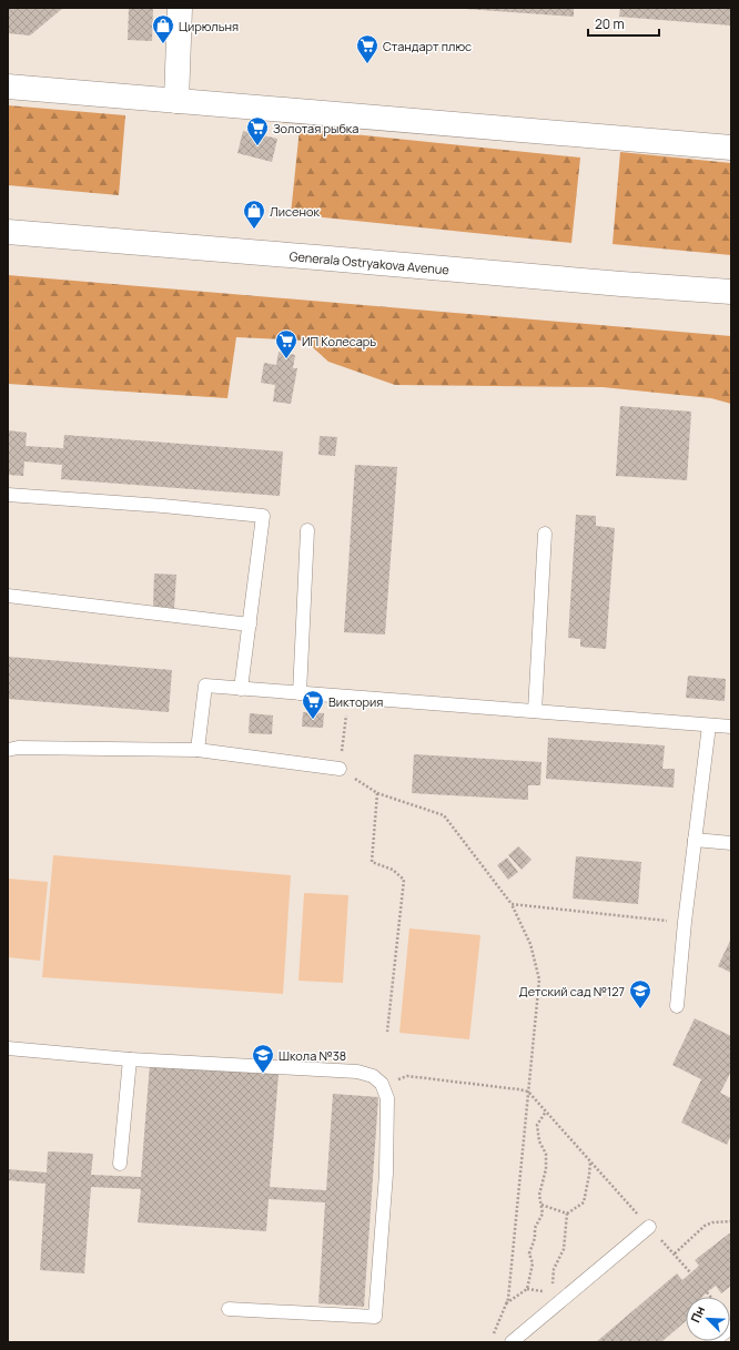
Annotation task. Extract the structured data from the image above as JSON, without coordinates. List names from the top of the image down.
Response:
{
  "streets": {
    "street": ["Generala Ostryakova Avenue"]
  },
  "places": {
    "shop": ["Цирюльня", "Лисенок"],
    "supermarket": [
      "Стандарт плюс",
      "Золотая рыбка",
      "ИП Колесарь",
      "Виктория"
    ],
    "school or university": ["Детский сад №127", "Школа №38"]
  },
  "scale_bar": "20 m",
  "north": "top left"
}
